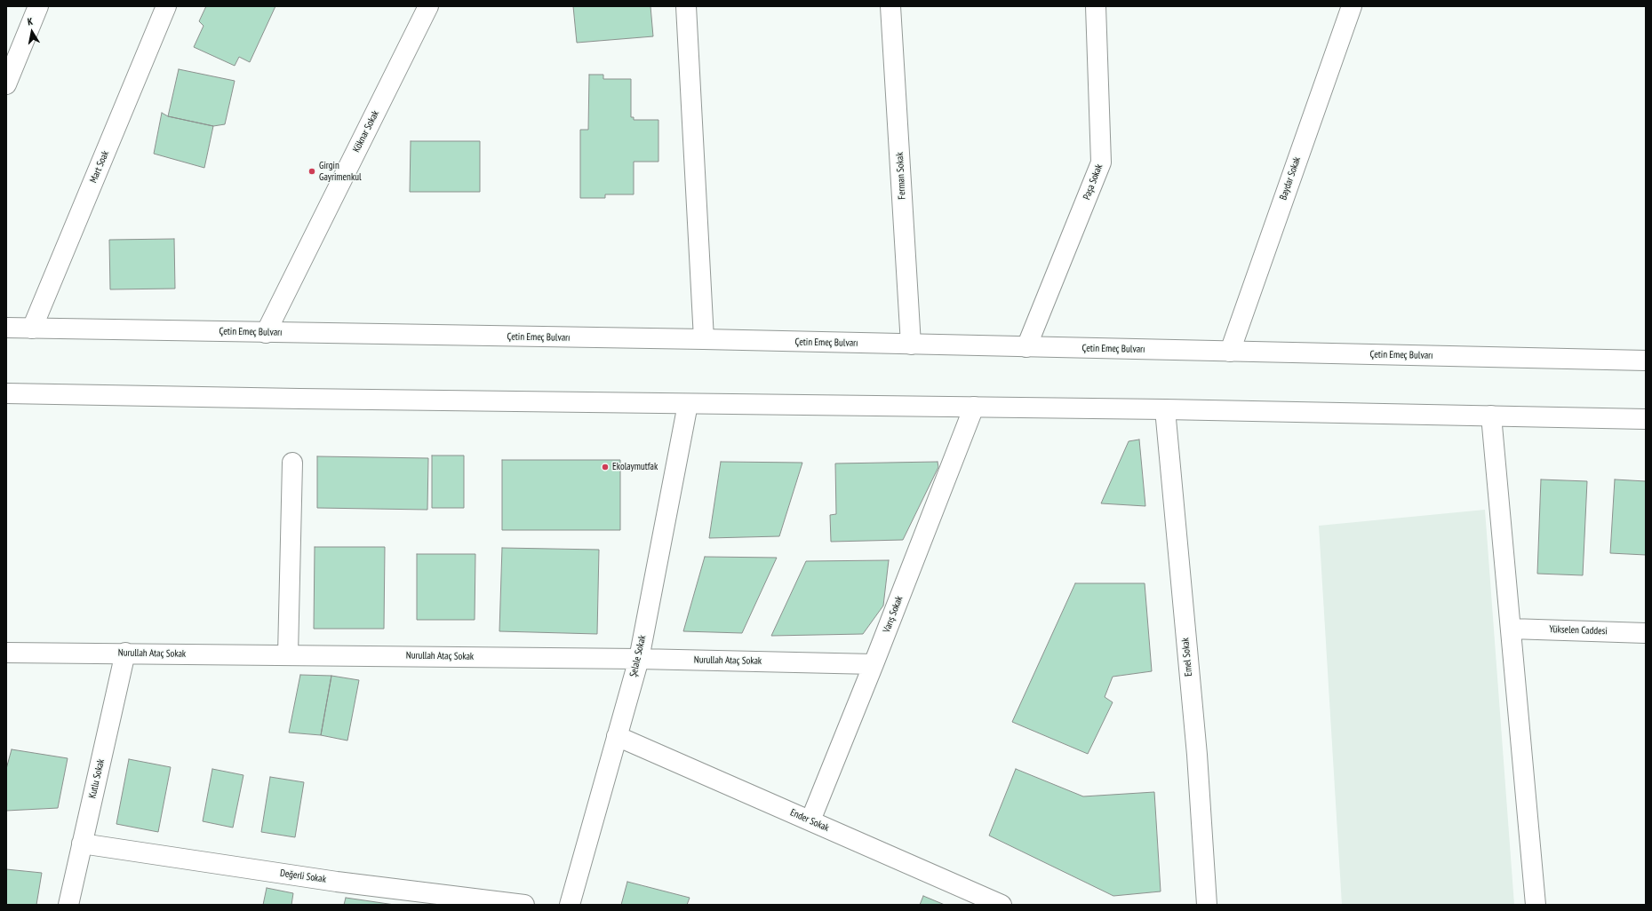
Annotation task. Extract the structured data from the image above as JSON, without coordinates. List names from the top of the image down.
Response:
{
  "streets": {
    "street": [
      "Köknar Sokak",
      "Mart Soak",
      "Ferman Sokak",
      "Baydar Sokak",
      "Paşa Sokak",
      "Çetin Emeç Bulvarı",
      "Varış Sokak",
      "Yükselen Caddesi",
      "Nurullah Ataç Sokak",
      "Şelale Sokak",
      "Emel Sokak",
      "Kutlu Sokak",
      "Ender Sokak",
      "Değerli Sokak"
    ]
  },
  "crossings": [
    ["Köknar Sokak", "Çetin Emeç Bulvarı"],
    ["Mart Soak", "Çetin Emeç Bulvarı"],
    ["Ferman Sokak", "Çetin Emeç Bulvarı"],
    ["Baydar Sokak", "Çetin Emeç Bulvarı"],
    ["Paşa Sokak", "Çetin Emeç Bulvarı"],
    ["Varış Sokak", "Nurullah Ataç Sokak"],
    ["Varış Sokak", "Ender Sokak"],
    ["Nurullah Ataç Sokak", "Şelale Sokak"],
    ["Nurullah Ataç Sokak", "Kutlu Sokak"],
    ["Şelale Sokak", "Ender Sokak"],
    ["Kutlu Sokak", "Değerli Sokak"]
  ],
  "places": ["Girgin Gayrimenkul", "Ekolaymutfak"],
  "north": "top"
}
